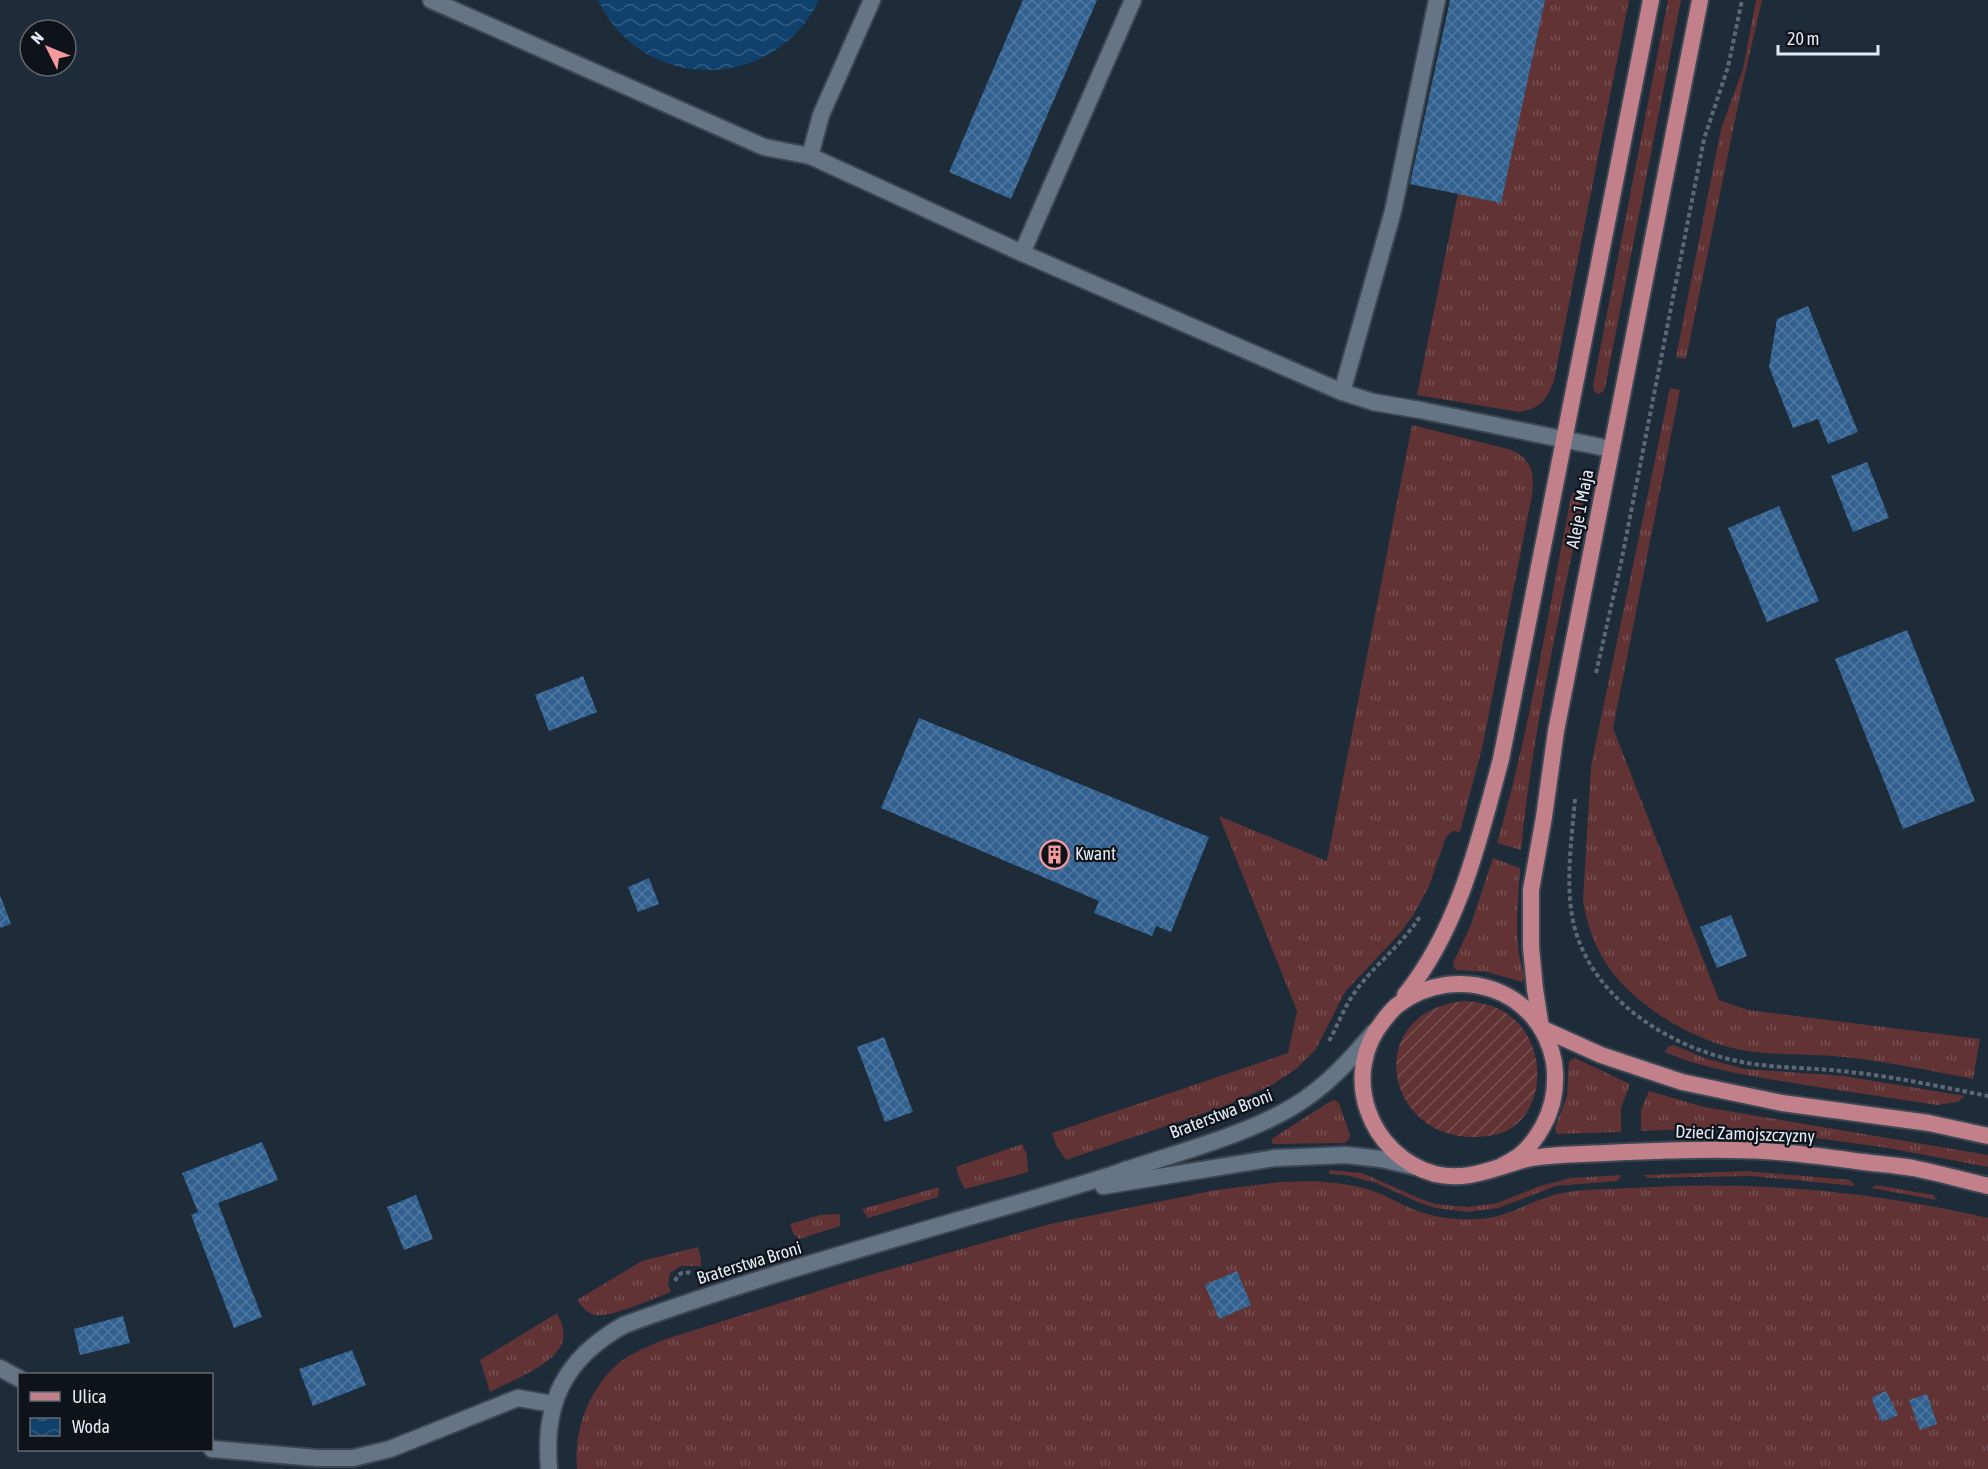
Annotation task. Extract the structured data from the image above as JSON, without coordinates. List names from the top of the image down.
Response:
{
  "streets": {
    "main road": ["Aleje 1 Maja", "Dzieci Zamojszczyzny"],
    "street": ["Braterstwa Broni"]
  },
  "crossings": [
    ["Aleje 1 Maja", "Braterstwa Broni"],
    ["Aleje 1 Maja", "Dzieci Zamojszczyzny"],
    ["Braterstwa Broni", "Dzieci Zamojszczyzny"]
  ],
  "places": {
    "building": ["Kwant"]
  },
  "legend": ["Ulica", "Woda"],
  "scale_bar": "20 m",
  "north": "top left"
}
